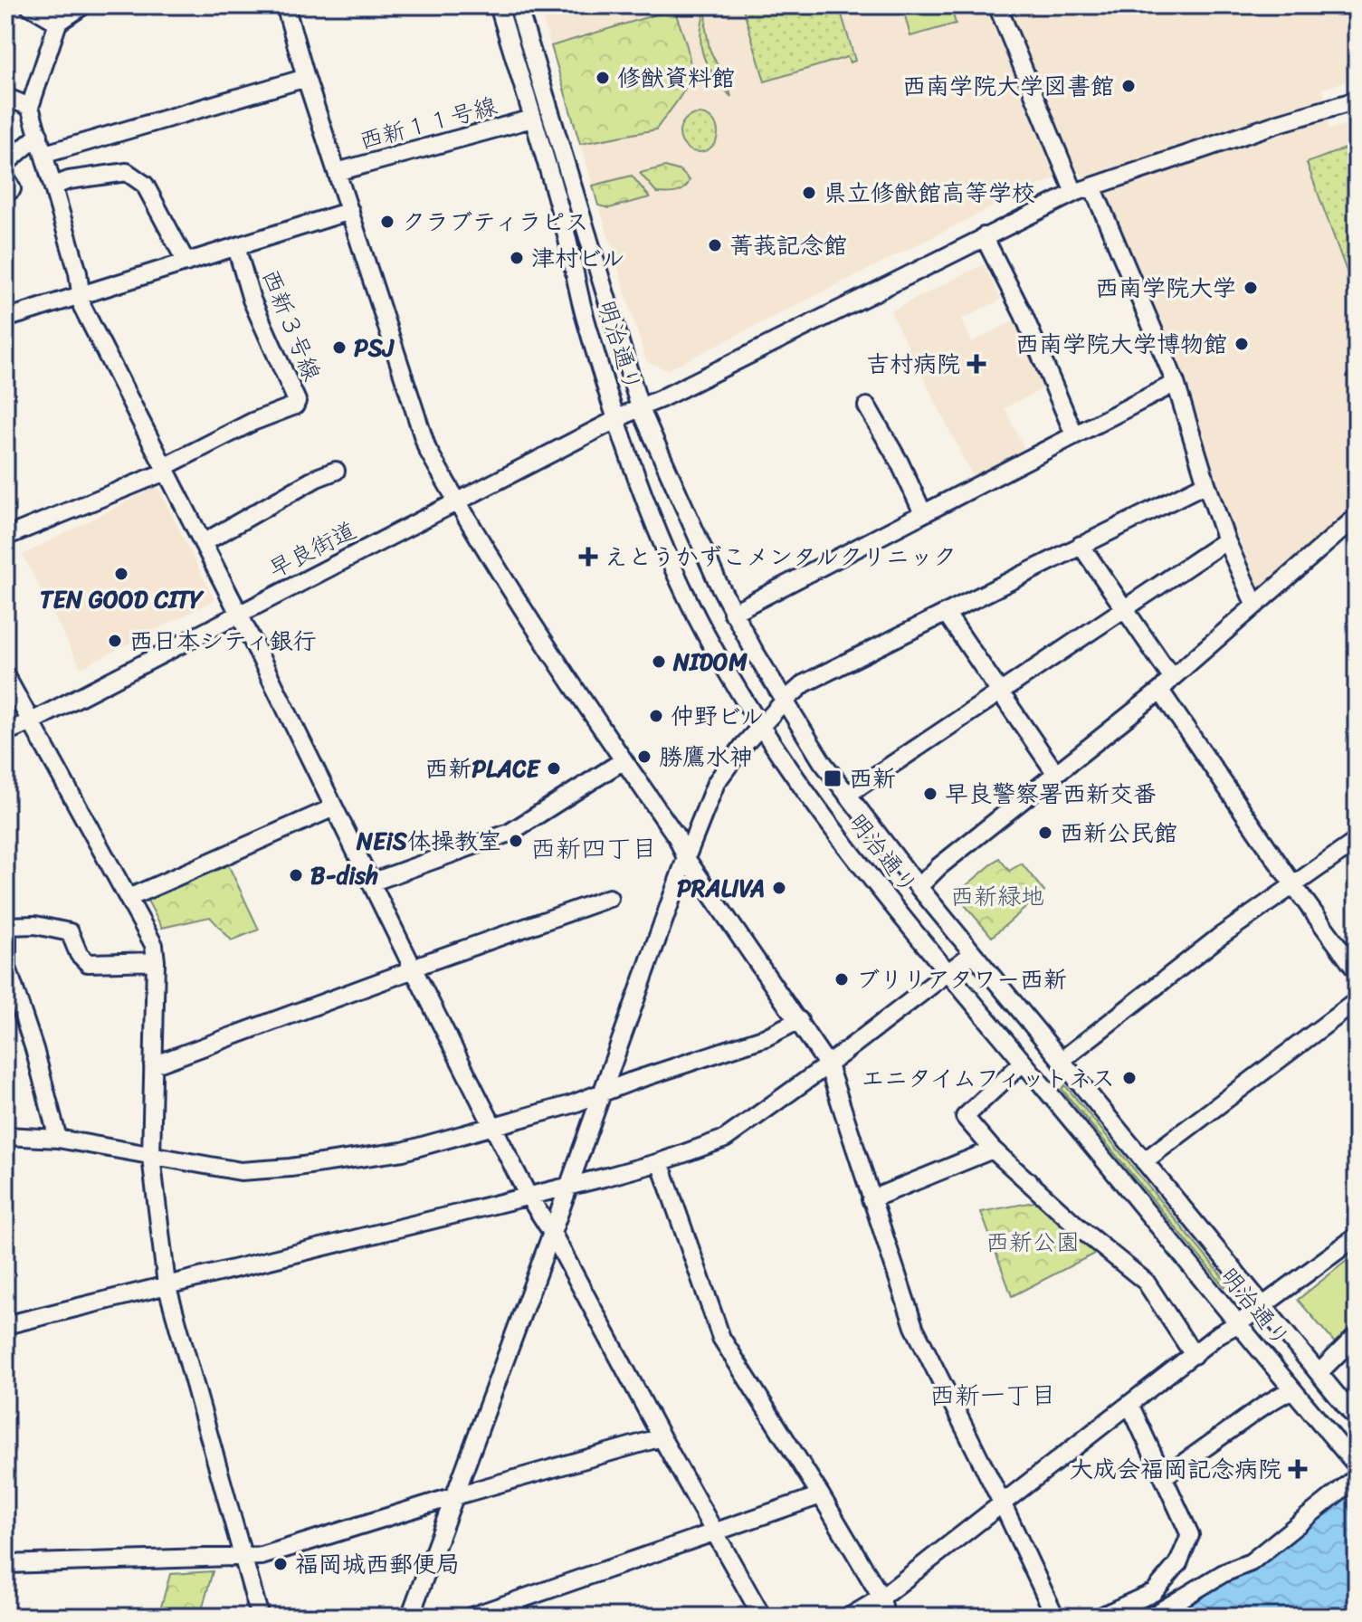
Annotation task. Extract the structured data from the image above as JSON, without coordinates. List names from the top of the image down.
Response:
{
  "streets": {
    "street": [
      "西新１１号線",
      "西新３号線",
      "明治通り",
      "早良街道"
    ]
  },
  "crossings": [
    ["西新１１号線", "明治通り"],
    ["明治通り", "早良街道"]
  ],
  "districts": ["西新四丁目", "西新一丁目"],
  "parks": ["西新緑地", "西新公園"],
  "places": {
    "other": [
      "修猷資料館",
      "西南学院大学図書館",
      "県立修猷館高等学校",
      "クラブティラピス",
      "菁莪記念館",
      "津村ビル",
      "西南学院大学",
      "西南学院大学博物館",
      "PSJ",
      "TEN GOOD CITY",
      "西日本シティ銀行",
      "NIDOM",
      "仲野ビル",
      "勝鷹水神",
      "西新PLACE",
      "早良警察署西新交番",
      "西新公民館",
      "NEiS体操教室",
      "B-dish",
      "PRALIVA",
      "ブリリアタワー西新",
      "エニタイムフィットネス",
      "福岡城西郵便局"
    ],
    "health": ["吉村病院", "えとうかずこメンタルクリニック", "大成会福岡記念病院"],
    "transit": ["西新"]
  }
}
